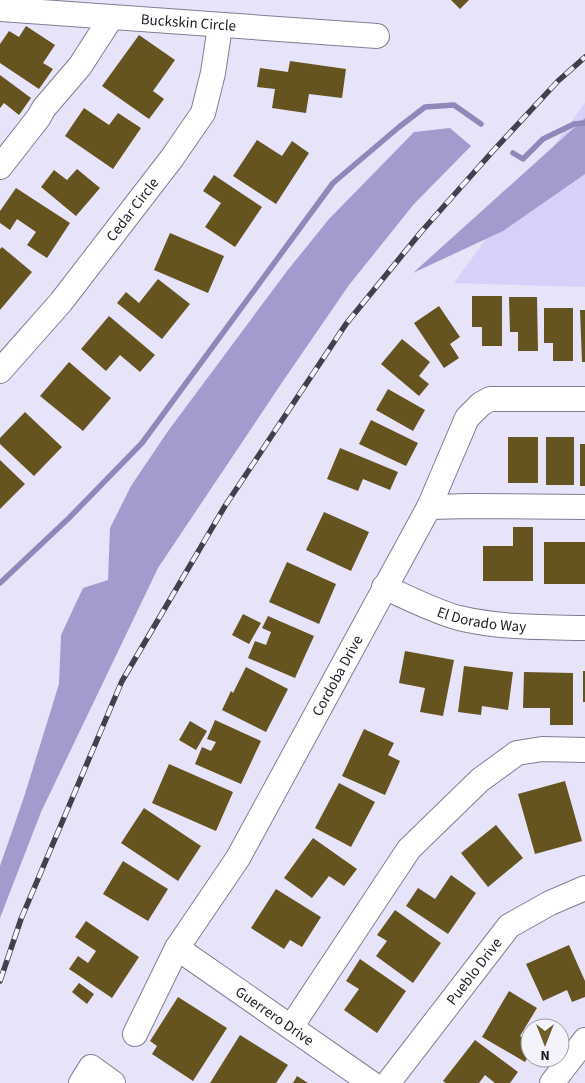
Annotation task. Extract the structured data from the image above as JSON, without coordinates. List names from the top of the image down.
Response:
{
  "streets": {
    "street": [
      "Buckskin Circle",
      "Cedar Circle",
      "El Dorado Way",
      "Cordoba Drive",
      "Pueblo Drive",
      "Guerrero Drive"
    ]
  },
  "crossings": [
    ["Buckskin Circle", "Cedar Circle"],
    ["El Dorado Way", "Cordoba Drive"],
    ["Cordoba Drive", "Guerrero Drive"]
  ],
  "north": "bottom"
}
